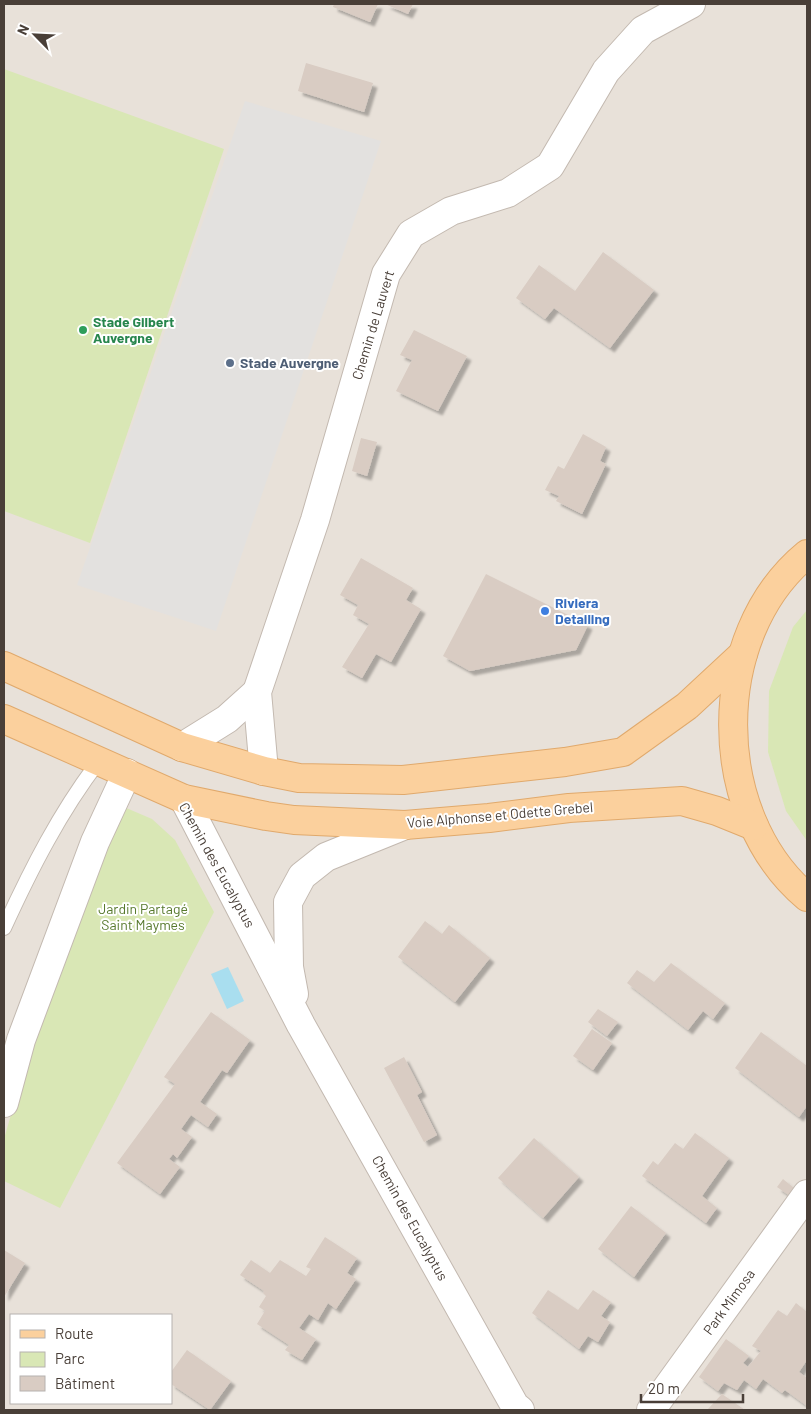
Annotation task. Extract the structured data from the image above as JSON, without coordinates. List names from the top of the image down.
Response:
{
  "streets": {
    "main road": ["Voie Alphonse et Odette Grebel", "Chemin des Eucalyptus"],
    "street": ["Chemin de Lauvert", "Park Mimosa"]
  },
  "crossings": [
    ["Voie Alphonse et Odette Grebel", "Chemin des Eucalyptus"]
  ],
  "parks": ["Jardin Partagé Saint Maymes"],
  "places": ["Stade Gilbert Auvergne", "Stade Auvergne", "Riviera Detailing"],
  "legend": ["Route", "Parc", "Bâtiment"],
  "scale_bar": "20 m",
  "north": "top left"
}
